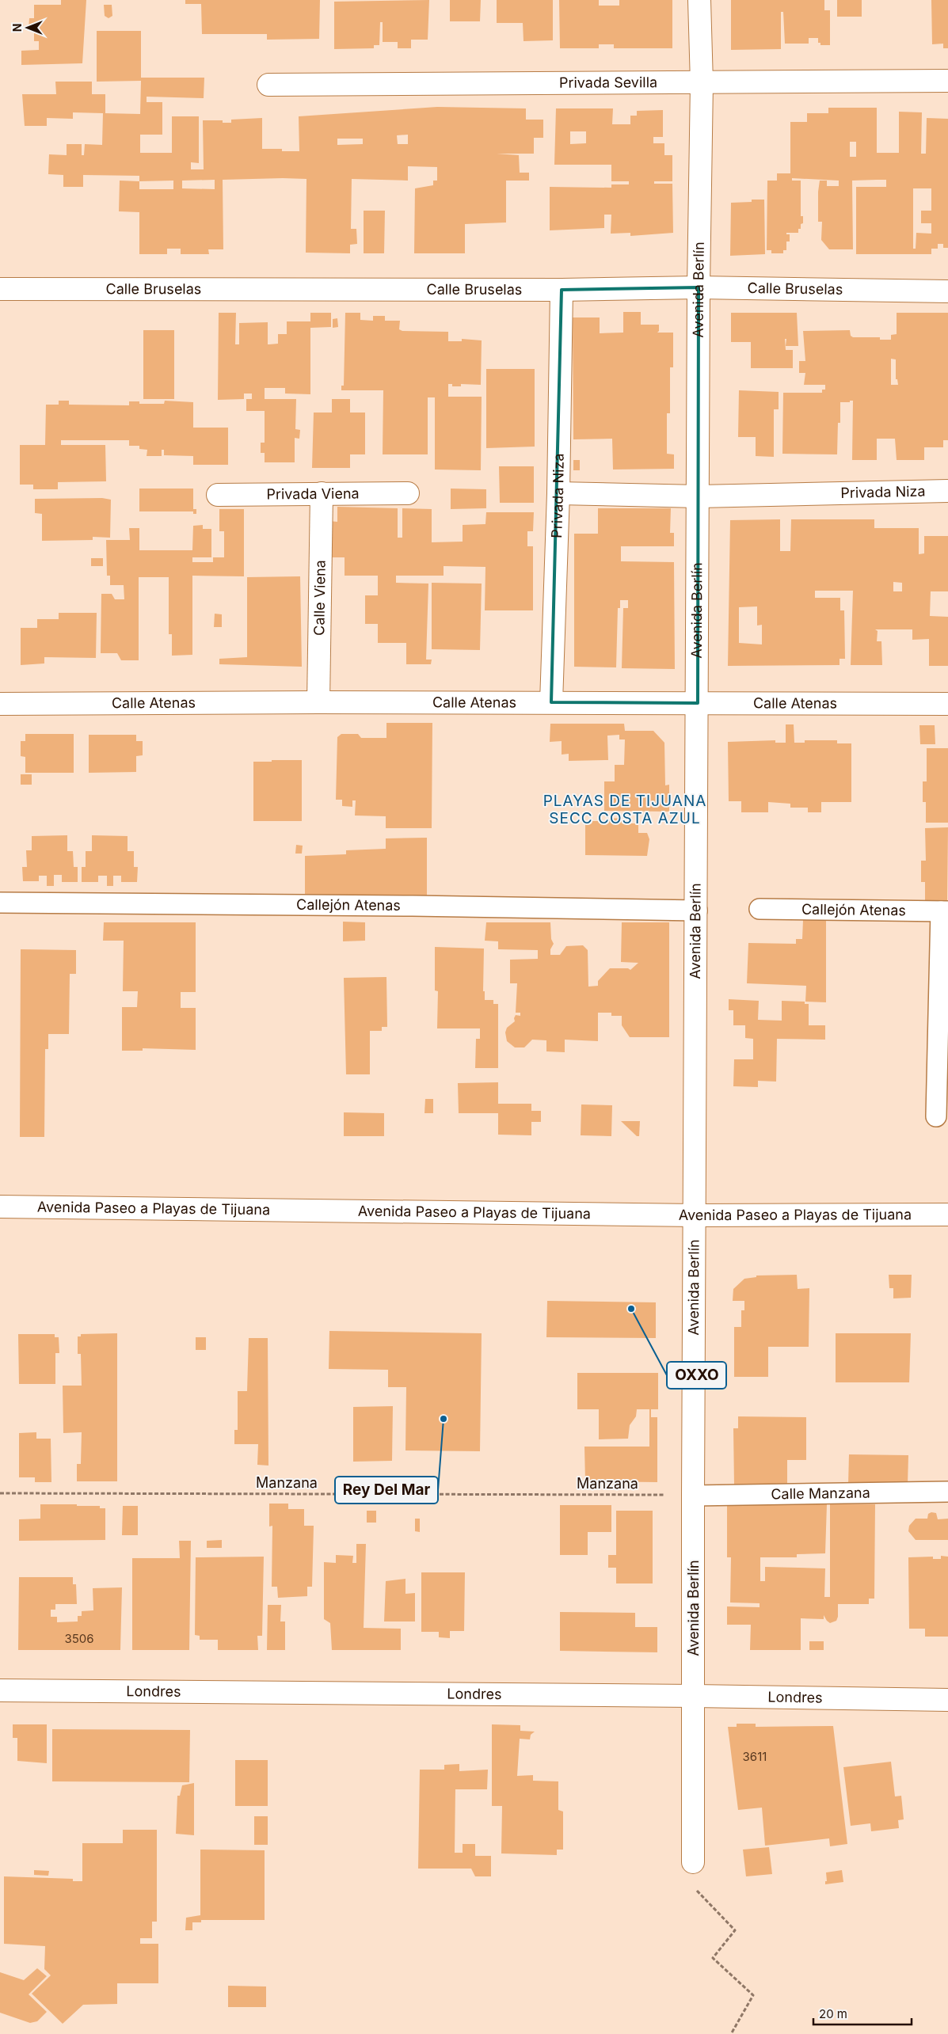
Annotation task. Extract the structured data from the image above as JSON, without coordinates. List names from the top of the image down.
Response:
{
  "streets": {
    "street": [
      "Privada Sevilla",
      "Calle Bruselas",
      "Avenida Berlín",
      "Privada Niza",
      "Privada Viena",
      "Calle Viena",
      "Calle Atenas",
      "Avenida Paseo a Playas de Tijuana",
      "Londres"
    ],
    "lane": ["Callejón Atenas", "Calle Manzana"],
    "path": ["Manzana"]
  },
  "crossings": [
    ["Privada Sevilla", "Avenida Berlín"],
    ["Calle Bruselas", "Avenida Berlín"],
    ["Calle Bruselas", "Privada Niza"],
    ["Avenida Berlín", "Privada Niza"],
    ["Avenida Berlín", "Calle Atenas"],
    ["Avenida Berlín", "Callejón Atenas"],
    ["Avenida Berlín", "Avenida Paseo a Playas de Tijuana"],
    ["Avenida Berlín", "Manzana"],
    ["Avenida Berlín", "Calle Manzana"],
    ["Avenida Berlín", "Londres"],
    ["Privada Niza", "Calle Atenas"],
    ["Privada Viena", "Calle Viena"],
    ["Calle Viena", "Calle Atenas"],
    ["Manzana", "Calle Manzana"]
  ],
  "districts": ["PLAYAS DE TIJUANA SECC COSTA AZUL"],
  "places": ["OXXO", "Rey Del Mar"],
  "house_numbers": ["3506", "3611"],
  "scale_bar": "20 m",
  "north": "left"
}
